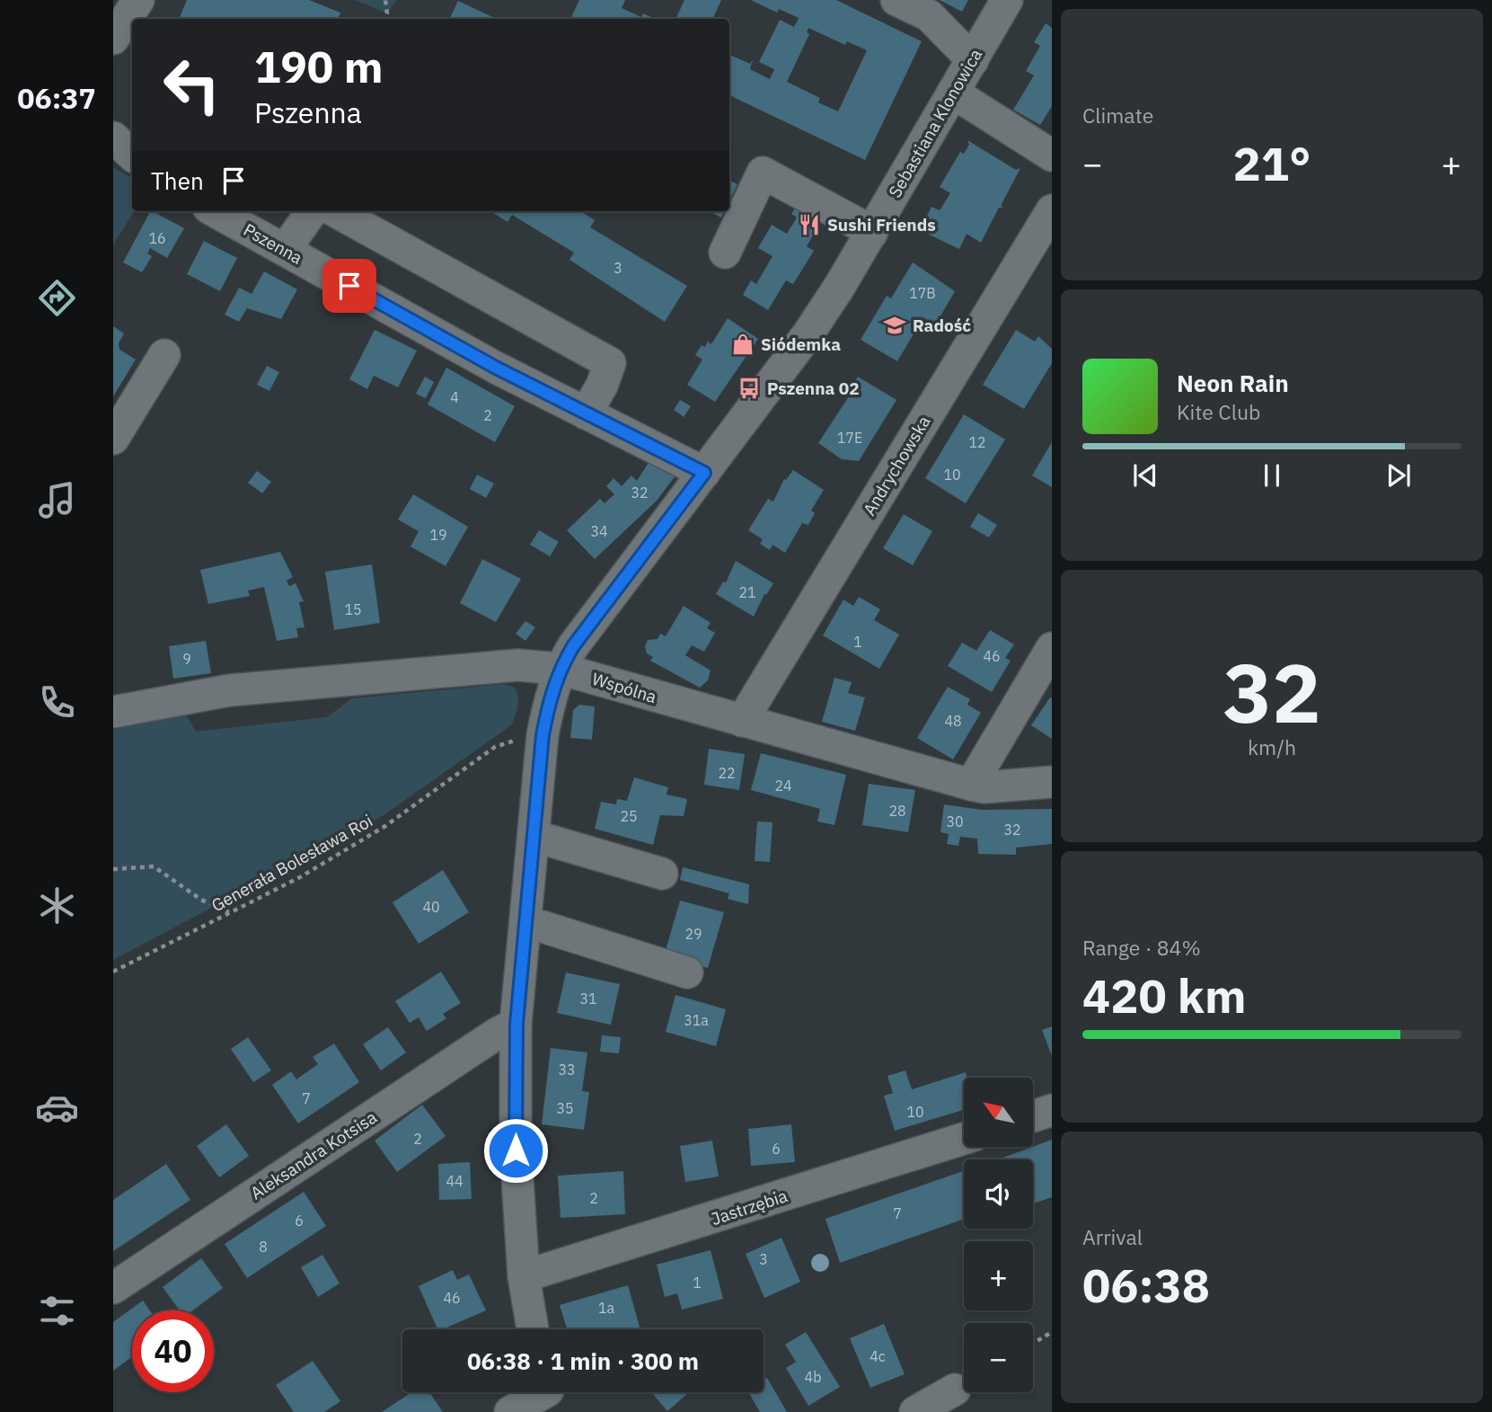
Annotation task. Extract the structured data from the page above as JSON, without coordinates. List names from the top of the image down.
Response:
{
  "streets": {
    "street": [
      "Sebastiana Klonowica",
      "Pszenna",
      "Andrychowska",
      "Wspólna",
      "Aleksandra Kotsisa",
      "Jastrzębia"
    ],
    "path": ["Generała Bolesława Roi"]
  },
  "crossings": [
    ["Sebastiana Klonowica", "Pszenna"],
    ["Sebastiana Klonowica", "Wspólna"],
    ["Sebastiana Klonowica", "Generała Bolesława Roi"],
    ["Sebastiana Klonowica", "Aleksandra Kotsisa"],
    ["Sebastiana Klonowica", "Jastrzębia"],
    ["Andrychowska", "Wspólna"]
  ],
  "places": {
    "restaurant": ["Sushi Friends"],
    "school or university": ["Radość"],
    "shop": ["Siódemka"],
    "bus stop": ["Pszenna 02"]
  },
  "house_numbers": [
    "16",
    "3",
    "17B",
    "4",
    "2",
    "17E",
    "12",
    "10",
    "32",
    "34",
    "19",
    "21",
    "15",
    "1",
    "46",
    "9",
    "48",
    "22",
    "24",
    "28",
    "25",
    "30",
    "32",
    "40",
    "29",
    "31",
    "31a",
    "33",
    "7",
    "35",
    "10",
    "2",
    "6",
    "44",
    "2",
    "7",
    "6",
    "8",
    "3",
    "1",
    "46",
    "1a",
    "4c",
    "4b"
  ],
  "north": "top left",
  "page": {
    "tabs": "06:37",
    "tile": [
      "Climate",
      ["32", "km/h"],
      ["Range · 84%", "420 km"],
      ["Arrival", "06:38"]
    ],
    "turn": ["190 m", "Pszenna"],
    "heat": ["−", "21°", "+"],
    "then": "Then",
    "song": ["Neon Rain", "Kite Club"],
    "map_buttons": ["+", "−"],
    "limit": "40",
    "trip": "06:38 · 1 min · 300 m"
  }
}
